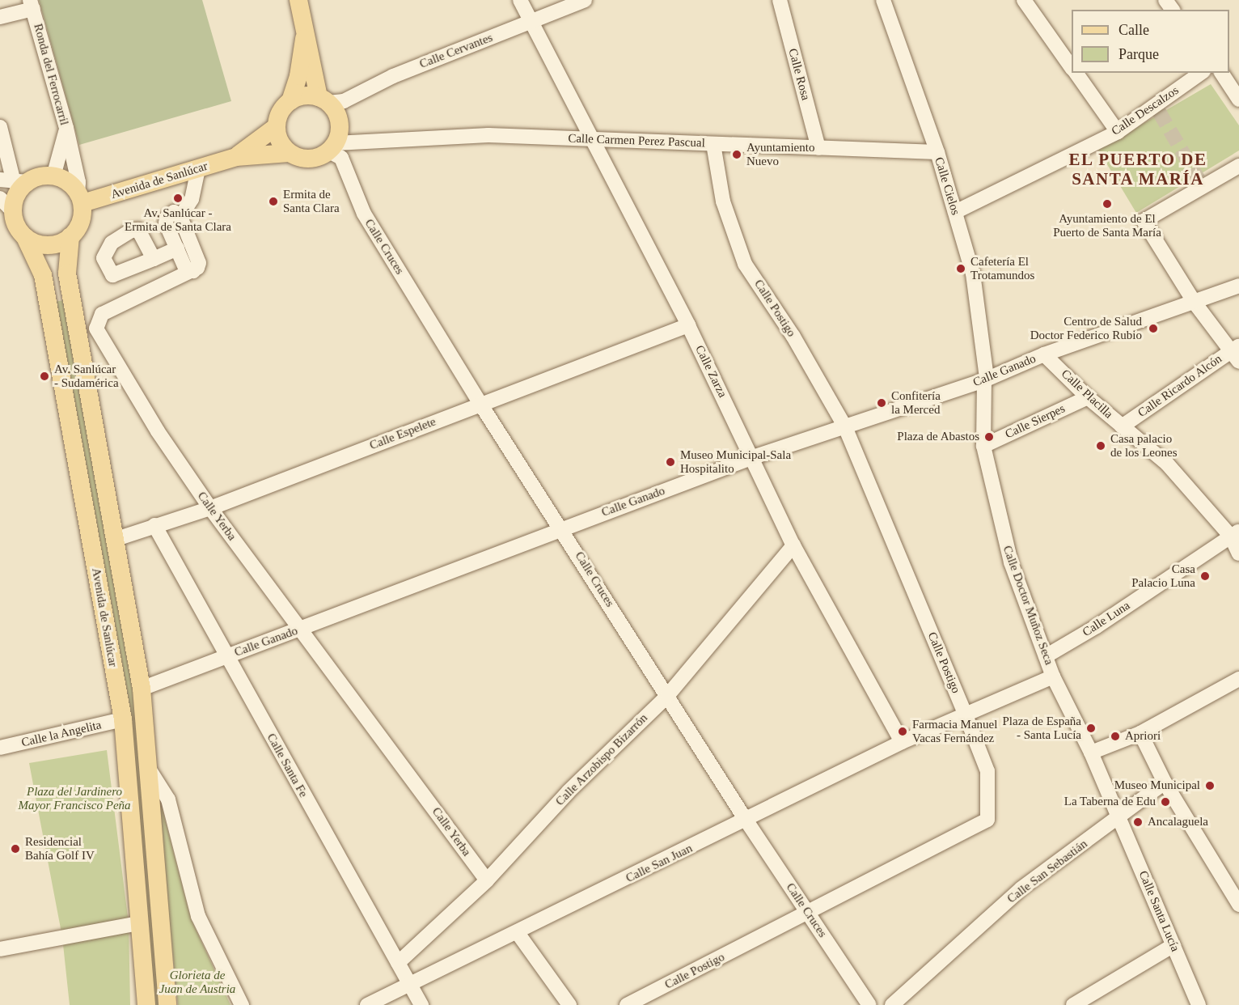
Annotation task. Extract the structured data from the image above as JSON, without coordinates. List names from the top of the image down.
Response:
{
  "streets": {
    "main road": ["Avenida de Sanlúcar"],
    "street": [
      "Calle Cervantes",
      "Ronda del Ferrocarril",
      "Calle Rosa",
      "Calle Descalzos",
      "Calle Carmen Perez Pascual",
      "Calle Cielos",
      "Calle Cruces",
      "Calle Postigo",
      "Calle Ganado",
      "Calle Zarza",
      "Calle Ricardo Alcón",
      "Calle Placilla",
      "Calle Sierpes",
      "Calle Espelete",
      "Calle Yerba",
      "Calle Doctor Muñoz Seca",
      "Calle Luna",
      "Calle la Angelita",
      "Calle Arzobispo Bizarrón",
      "Calle Santa Fe",
      "Calle San Juan",
      "Calle San Sebastián",
      "Calle Santa Lucía"
    ]
  },
  "crossings": [
    ["Calle Cervantes", "Calle Carmen Perez Pascual"],
    ["Calle Cervantes", "Calle Cruces"],
    ["Calle Cervantes", "Calle Zarza"],
    ["Ronda del Ferrocarril", "Avenida de Sanlúcar"],
    ["Calle Rosa", "Calle Carmen Perez Pascual"],
    ["Calle Descalzos", "Calle Cielos"],
    ["Calle Carmen Perez Pascual", "Calle Cielos"],
    ["Calle Carmen Perez Pascual", "Calle Cruces"],
    ["Calle Carmen Perez Pascual", "Calle Postigo"],
    ["Calle Carmen Perez Pascual", "Calle Zarza"],
    ["Avenida de Sanlúcar", "Calle Ganado"],
    ["Avenida de Sanlúcar", "Calle Espelete"],
    ["Avenida de Sanlúcar", "Calle la Angelita"],
    ["Calle Cielos", "Calle Ganado"],
    ["Calle Cielos", "Calle Doctor Muñoz Seca"],
    ["Calle Cruces", "Calle Postigo"],
    ["Calle Cruces", "Calle Ganado"],
    ["Calle Cruces", "Calle Espelete"],
    ["Calle Cruces", "Calle Arzobispo Bizarrón"],
    ["Calle Cruces", "Calle San Juan"],
    ["Calle Postigo", "Calle Ganado"],
    ["Calle Ganado", "Calle Zarza"],
    ["Calle Ganado", "Calle Placilla"],
    ["Calle Ganado", "Calle Yerba"],
    ["Calle Ganado", "Calle Doctor Muñoz Seca"],
    ["Calle Ganado", "Calle Santa Fe"],
    ["Calle Zarza", "Calle Espelete"],
    ["Calle Zarza", "Calle Arzobispo Bizarrón"],
    ["Calle Zarza", "Calle San Juan"],
    ["Calle Ricardo Alcón", "Calle Placilla"],
    ["Calle Placilla", "Calle Sierpes"],
    ["Calle Placilla", "Calle Luna"],
    ["Calle Sierpes", "Calle Doctor Muñoz Seca"],
    ["Calle Espelete", "Calle Yerba"],
    ["Calle Espelete", "Calle Santa Fe"],
    ["Calle Yerba", "Calle Arzobispo Bizarrón"],
    ["Calle Doctor Muñoz Seca", "Calle Luna"],
    ["Calle Doctor Muñoz Seca", "Calle San Sebastián"],
    ["Calle Doctor Muñoz Seca", "Calle Santa Lucía"],
    ["Calle Arzobispo Bizarrón", "Calle Santa Fe"],
    ["Calle Santa Fe", "Calle San Juan"],
    ["Calle San Sebastián", "Calle Santa Lucía"]
  ],
  "districts": ["EL PUERTO DE SANTA MARÍA"],
  "parks": ["Plaza del Jardinero Mayor Francisco Peña", "Glorieta de Juan de Austria"],
  "places": [
    "Ayuntamiento Nuevo",
    "Av. Sanlúcar - Ermita de Santa Clara",
    "Ermita de Santa Clara",
    "Ayuntamiento de El Puerto de Santa María",
    "Cafetería El Trotamundos",
    "Centro de Salud Doctor Federico Rubio",
    "Av. Sanlúcar - Sudamérica",
    "Confitería la Merced",
    "Plaza de Abastos",
    "Casa palacio de los Leones",
    "Museo Municipal-Sala Hospitalito",
    "Casa Palacio Luna",
    "Plaza de España - Santa Lucía",
    "Farmacia Manuel Vacas Fernández",
    "Apriori",
    "Museo Municipal",
    "La Taberna de Edu",
    "Ancalaguela",
    "Residencial Bahía Golf IV"
  ],
  "legend": ["Calle", "Parque"]
}
